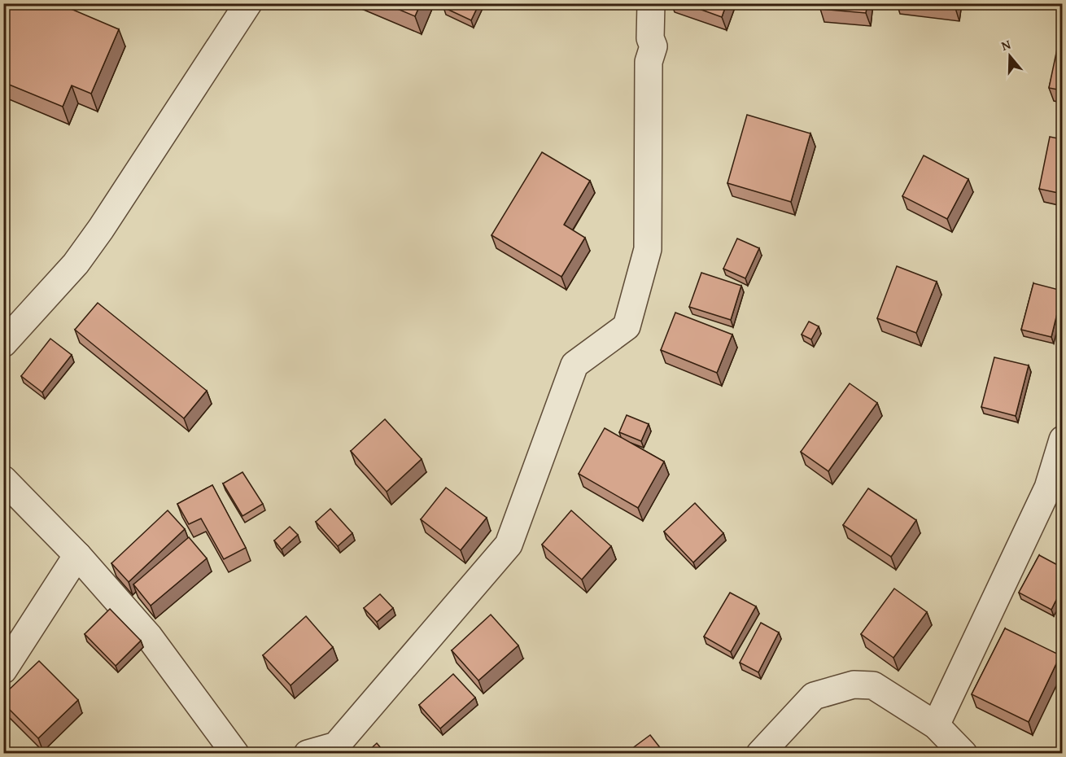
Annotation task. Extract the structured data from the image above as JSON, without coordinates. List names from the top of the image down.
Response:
{
  "north": "top"
}
